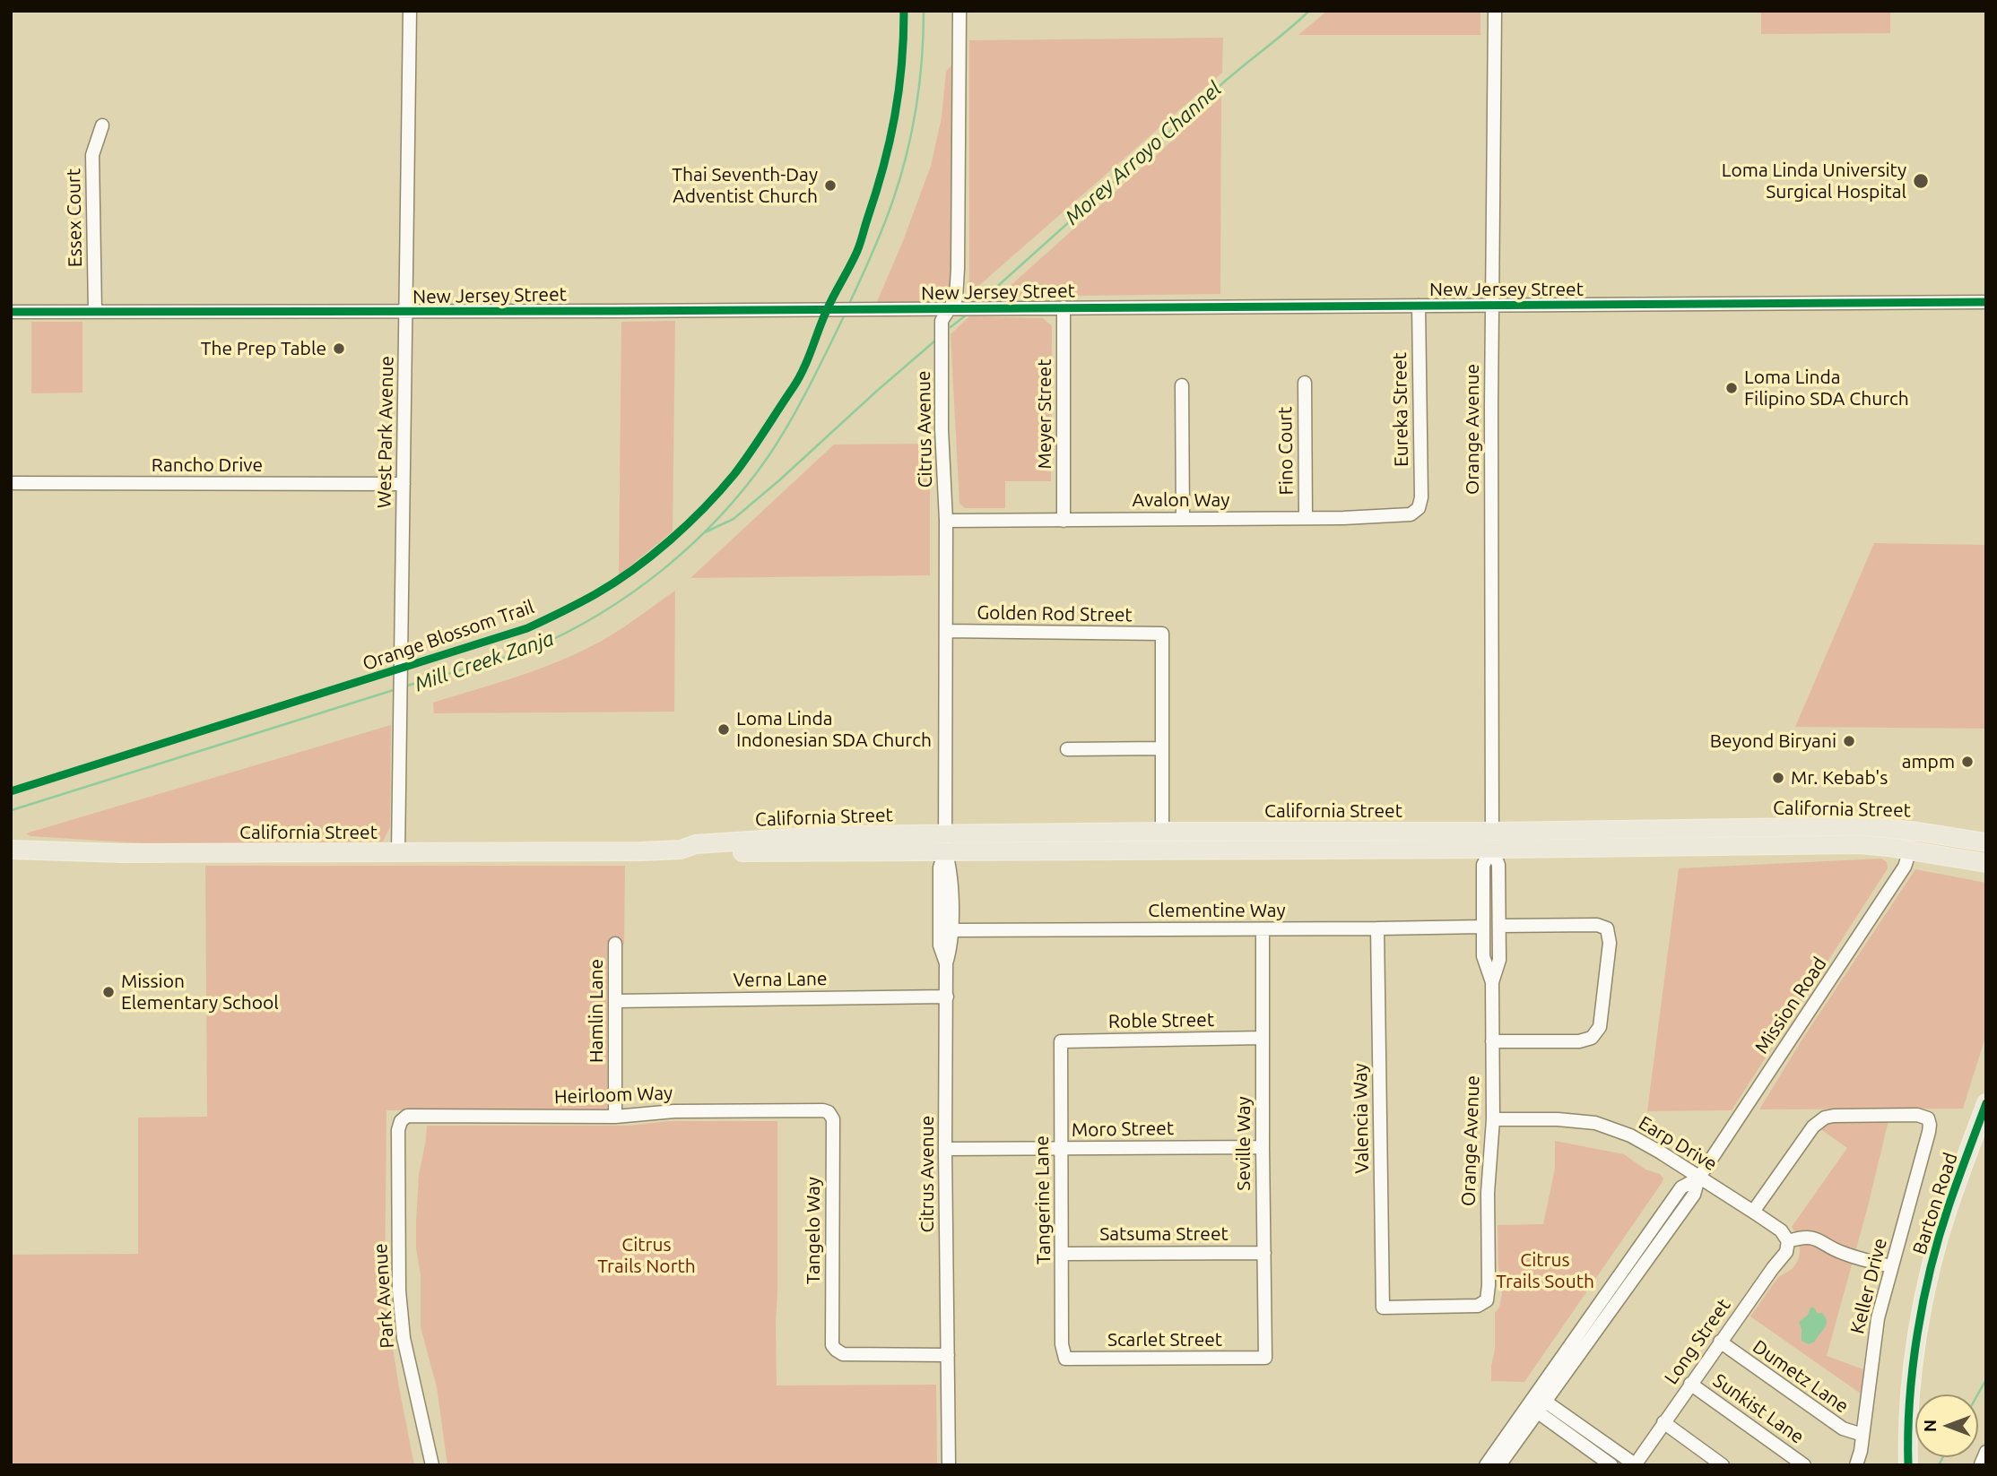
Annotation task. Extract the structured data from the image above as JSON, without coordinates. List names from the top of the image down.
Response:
{
  "streets": {
    "main road": ["California Street", "Barton Road"],
    "street": [
      "Essex Court",
      "New Jersey Street",
      "Eureka Street",
      "Meyer Street",
      "Citrus Avenue",
      "Orange Avenue",
      "West Park Avenue",
      "Fino Court",
      "Rancho Drive",
      "Avalon Way",
      "Golden Rod Street",
      "Clementine Way",
      "Verna Lane",
      "Mission Road",
      "Hamlin Lane",
      "Roble Street",
      "Heirloom Way",
      "Valencia Way",
      "Moro Street",
      "Seville Way",
      "Earp Drive",
      "Tangerine Lane",
      "Tangelo Way",
      "Satsuma Street",
      "Keller Drive",
      "Park Avenue",
      "Scarlet Street",
      "Long Street",
      "Dumetz Lane",
      "Sunkist Lane"
    ],
    "cycle path": ["Orange Blossom Trail"]
  },
  "crossings": [
    ["Essex Court", "New Jersey Street"],
    ["New Jersey Street", "Eureka Street"],
    ["New Jersey Street", "Meyer Street"],
    ["New Jersey Street", "Citrus Avenue"],
    ["New Jersey Street", "Orange Avenue"],
    ["New Jersey Street", "West Park Avenue"],
    ["Eureka Street", "Avalon Way"],
    ["Meyer Street", "Avalon Way"],
    ["Citrus Avenue", "Avalon Way"],
    ["Citrus Avenue", "Golden Rod Street"],
    ["Citrus Avenue", "California Street"],
    ["Citrus Avenue", "Clementine Way"],
    ["Citrus Avenue", "Verna Lane"],
    ["Citrus Avenue", "Moro Street"],
    ["Citrus Avenue", "Tangelo Way"],
    ["Orange Avenue", "California Street"],
    ["Orange Avenue", "Clementine Way"],
    ["Orange Avenue", "Valencia Way"],
    ["Orange Avenue", "Earp Drive"],
    ["West Park Avenue", "Rancho Drive"],
    ["West Park Avenue", "California Street"],
    ["Fino Court", "Avalon Way"],
    ["California Street", "Mission Road"],
    ["Clementine Way", "Valencia Way"],
    ["Clementine Way", "Seville Way"],
    ["Verna Lane", "Hamlin Lane"],
    ["Mission Road", "Earp Drive"],
    ["Hamlin Lane", "Heirloom Way"],
    ["Roble Street", "Seville Way"],
    ["Roble Street", "Tangerine Lane"],
    ["Heirloom Way", "Tangelo Way"],
    ["Heirloom Way", "Park Avenue"],
    ["Moro Street", "Seville Way"],
    ["Moro Street", "Tangerine Lane"],
    ["Seville Way", "Satsuma Street"],
    ["Seville Way", "Scarlet Street"],
    ["Earp Drive", "Keller Drive"],
    ["Earp Drive", "Long Street"],
    ["Tangerine Lane", "Satsuma Street"],
    ["Tangerine Lane", "Scarlet Street"],
    ["Keller Drive", "Dumetz Lane"],
    ["Long Street", "Dumetz Lane"],
    ["Long Street", "Sunkist Lane"]
  ],
  "water": ["Morey Arroyo Channel", "Mill Creek Zanja"],
  "parks": ["Citrus Trails North", "Citrus Trails South"],
  "places": [
    "Loma Linda University Surgical Hospital",
    "Thai Seventh-Day Adventist Church",
    "The Prep Table",
    "Loma Linda Filipino SDA Church",
    "Loma Linda Indonesian SDA Church",
    "Beyond Biryani",
    "ampm",
    "Mr. Kebab's",
    "Mission Elementary School"
  ],
  "north": "left"
}
